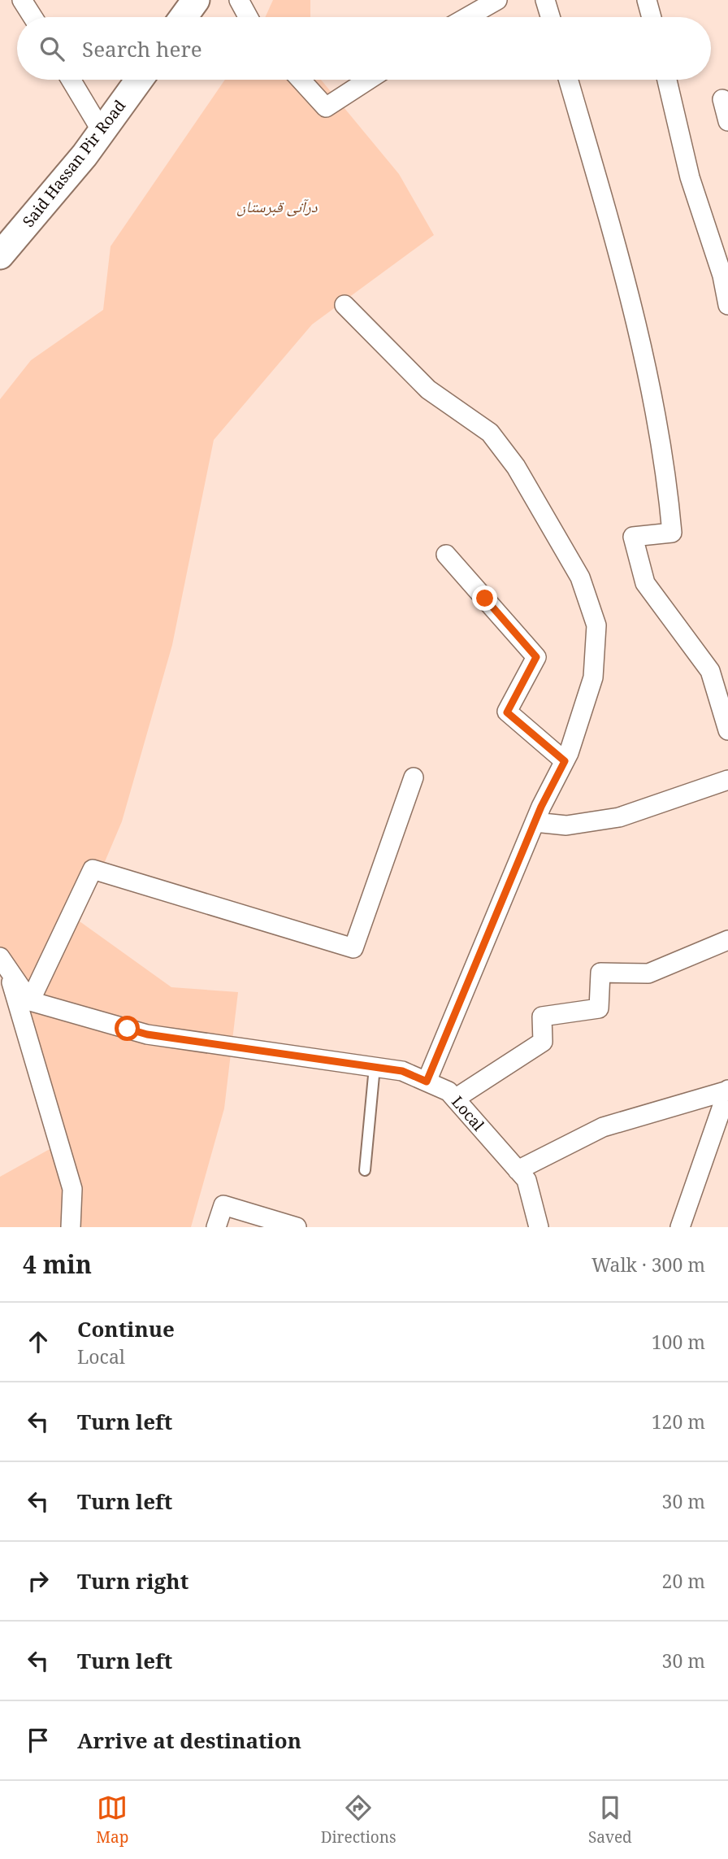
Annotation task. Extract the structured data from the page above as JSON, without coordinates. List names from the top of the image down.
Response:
{
  "streets": {
    "street": ["Said Hassan Pir Road", "Local"]
  },
  "parks": ["درآنی قبرستان"],
  "page": {
    "search": "Search here",
    "heading": ["4 min", "Walk · 300 m"],
    "list": [
      ["Continue", "Local", "100 m"],
      ["Turn left", "120 m"],
      ["Turn left", "30 m"],
      ["Turn right", "20 m"],
      ["Turn left", "30 m"],
      "Arrive at destination"
    ],
    "nav": ["Map", "Directions", "Saved"]
  }
}
